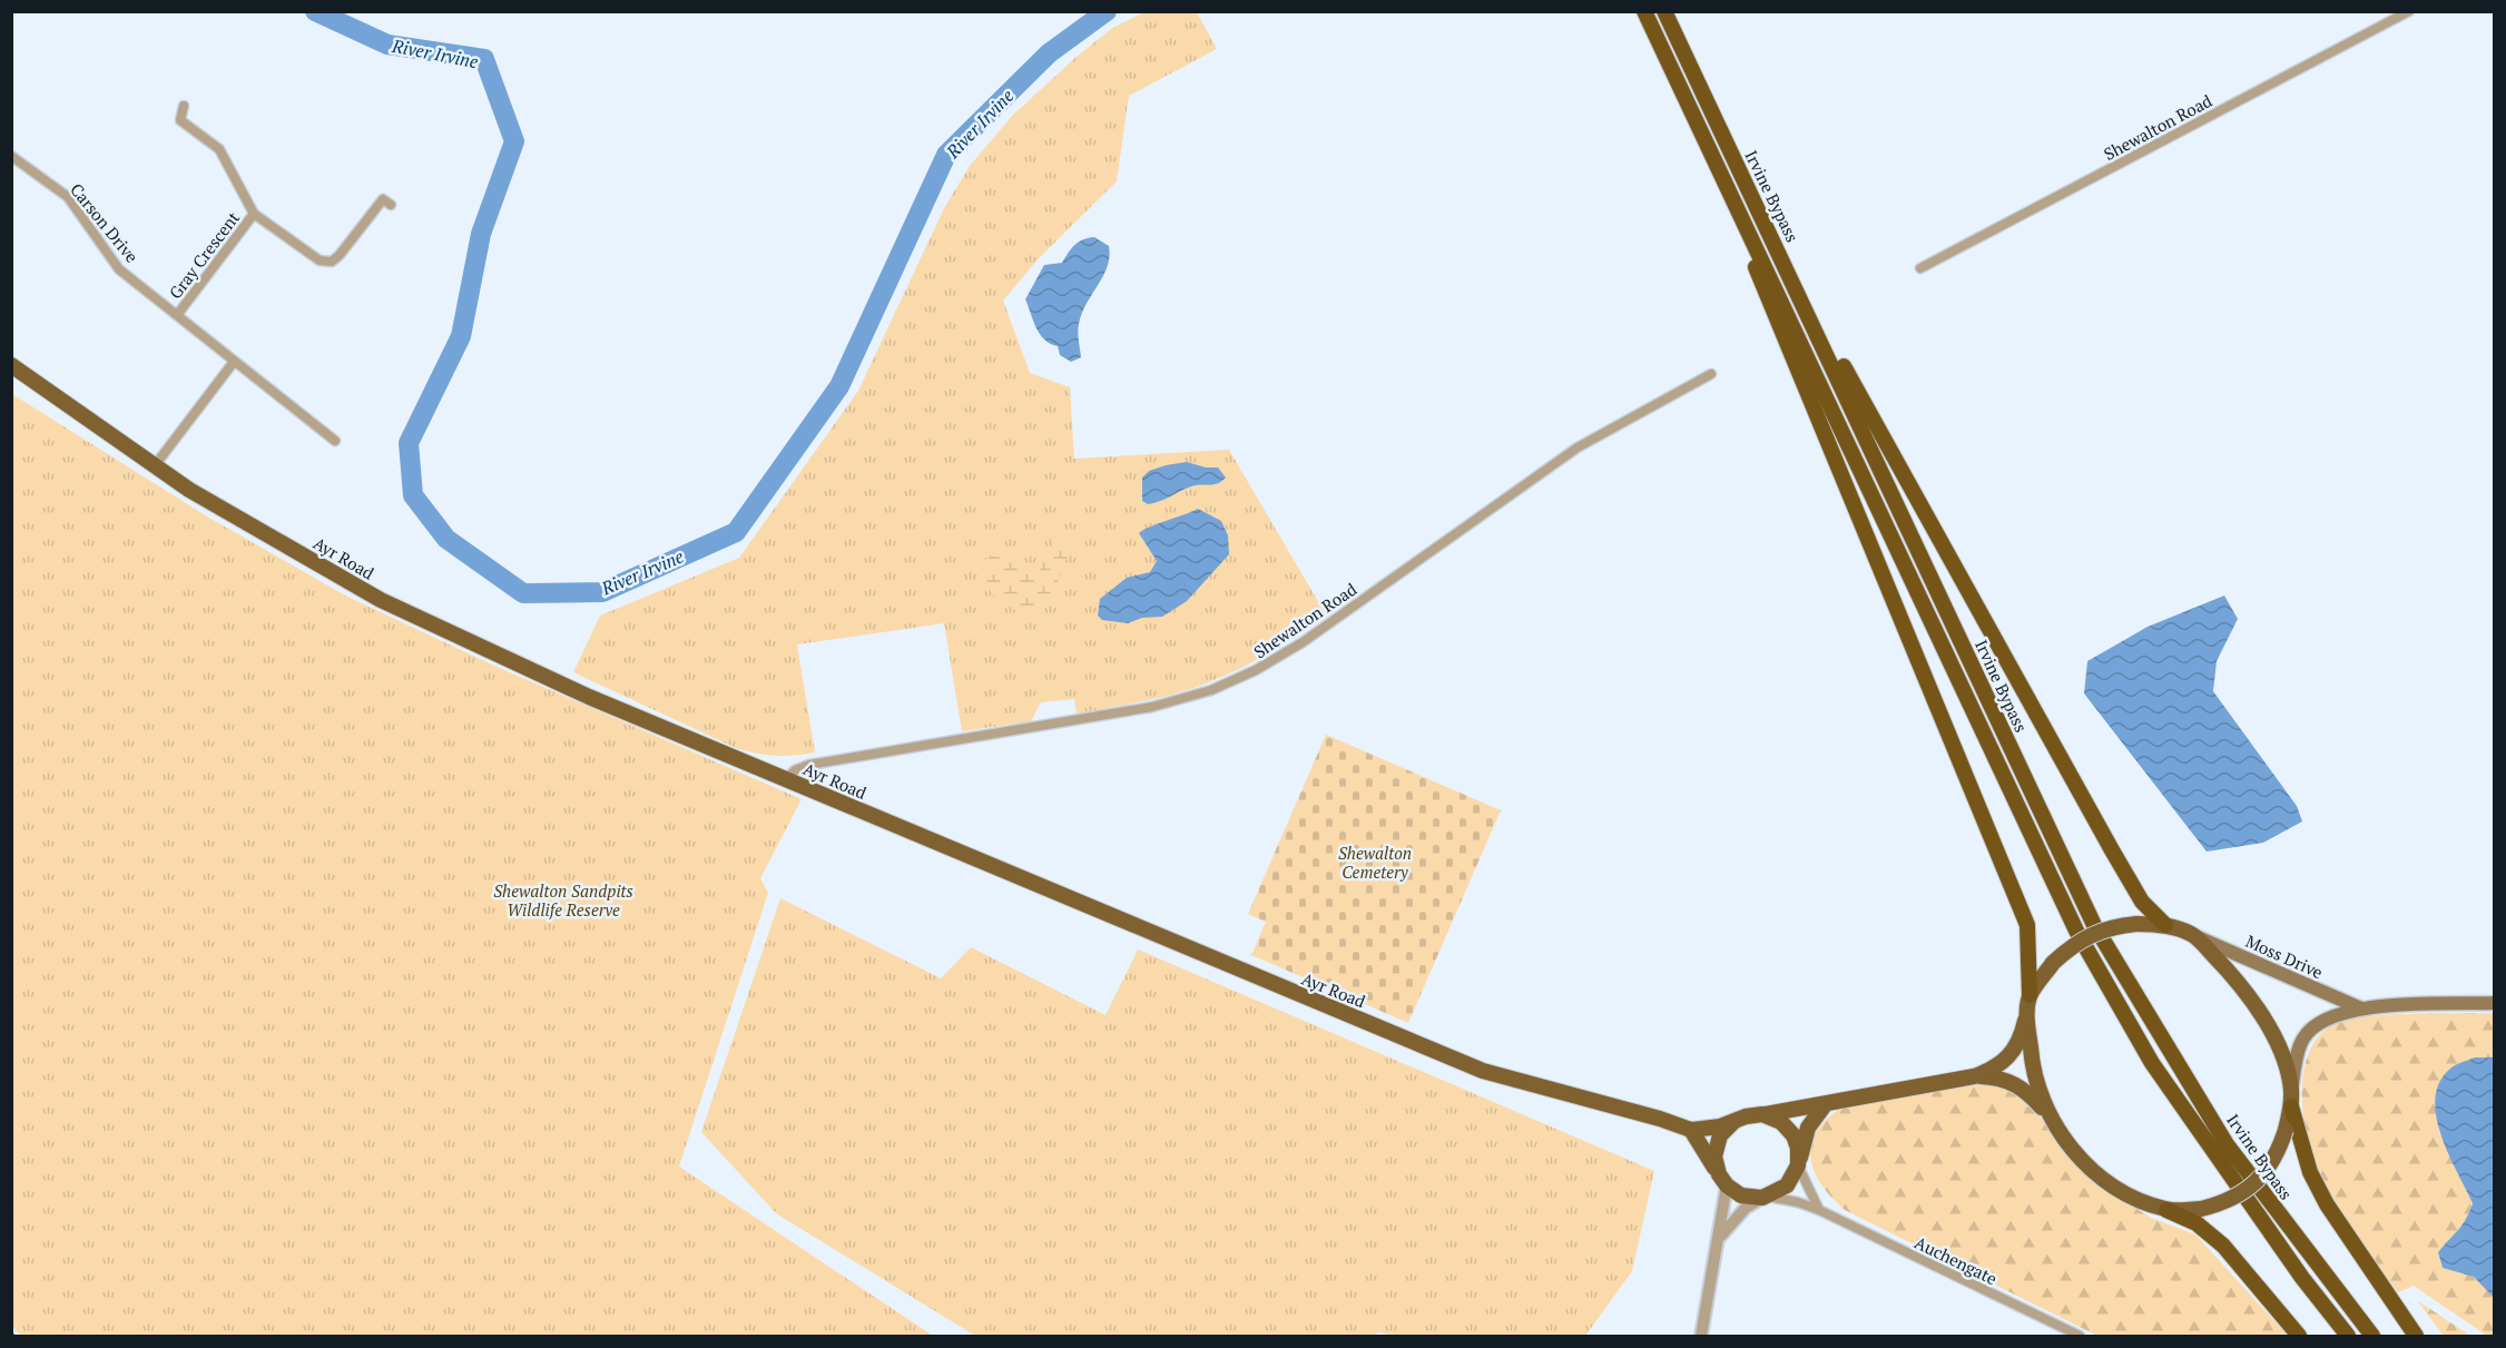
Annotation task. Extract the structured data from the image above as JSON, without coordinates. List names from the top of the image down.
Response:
{
  "streets": {
    "highway": ["Irvine Bypass"],
    "main road": ["Ayr Road", "Moss Drive"],
    "street": [
      "Shewalton Road",
      "Carson Drive",
      "Gray Crescent",
      "Auchengate"
    ]
  },
  "crossings": [
    ["Shewalton Road", "Ayr Road"],
    ["Carson Drive", "Gray Crescent"]
  ],
  "water": ["River Irvine"],
  "parks": ["Shewalton Cemetery", "Shewalton Sandpits Wildlife Reserve"]
}
